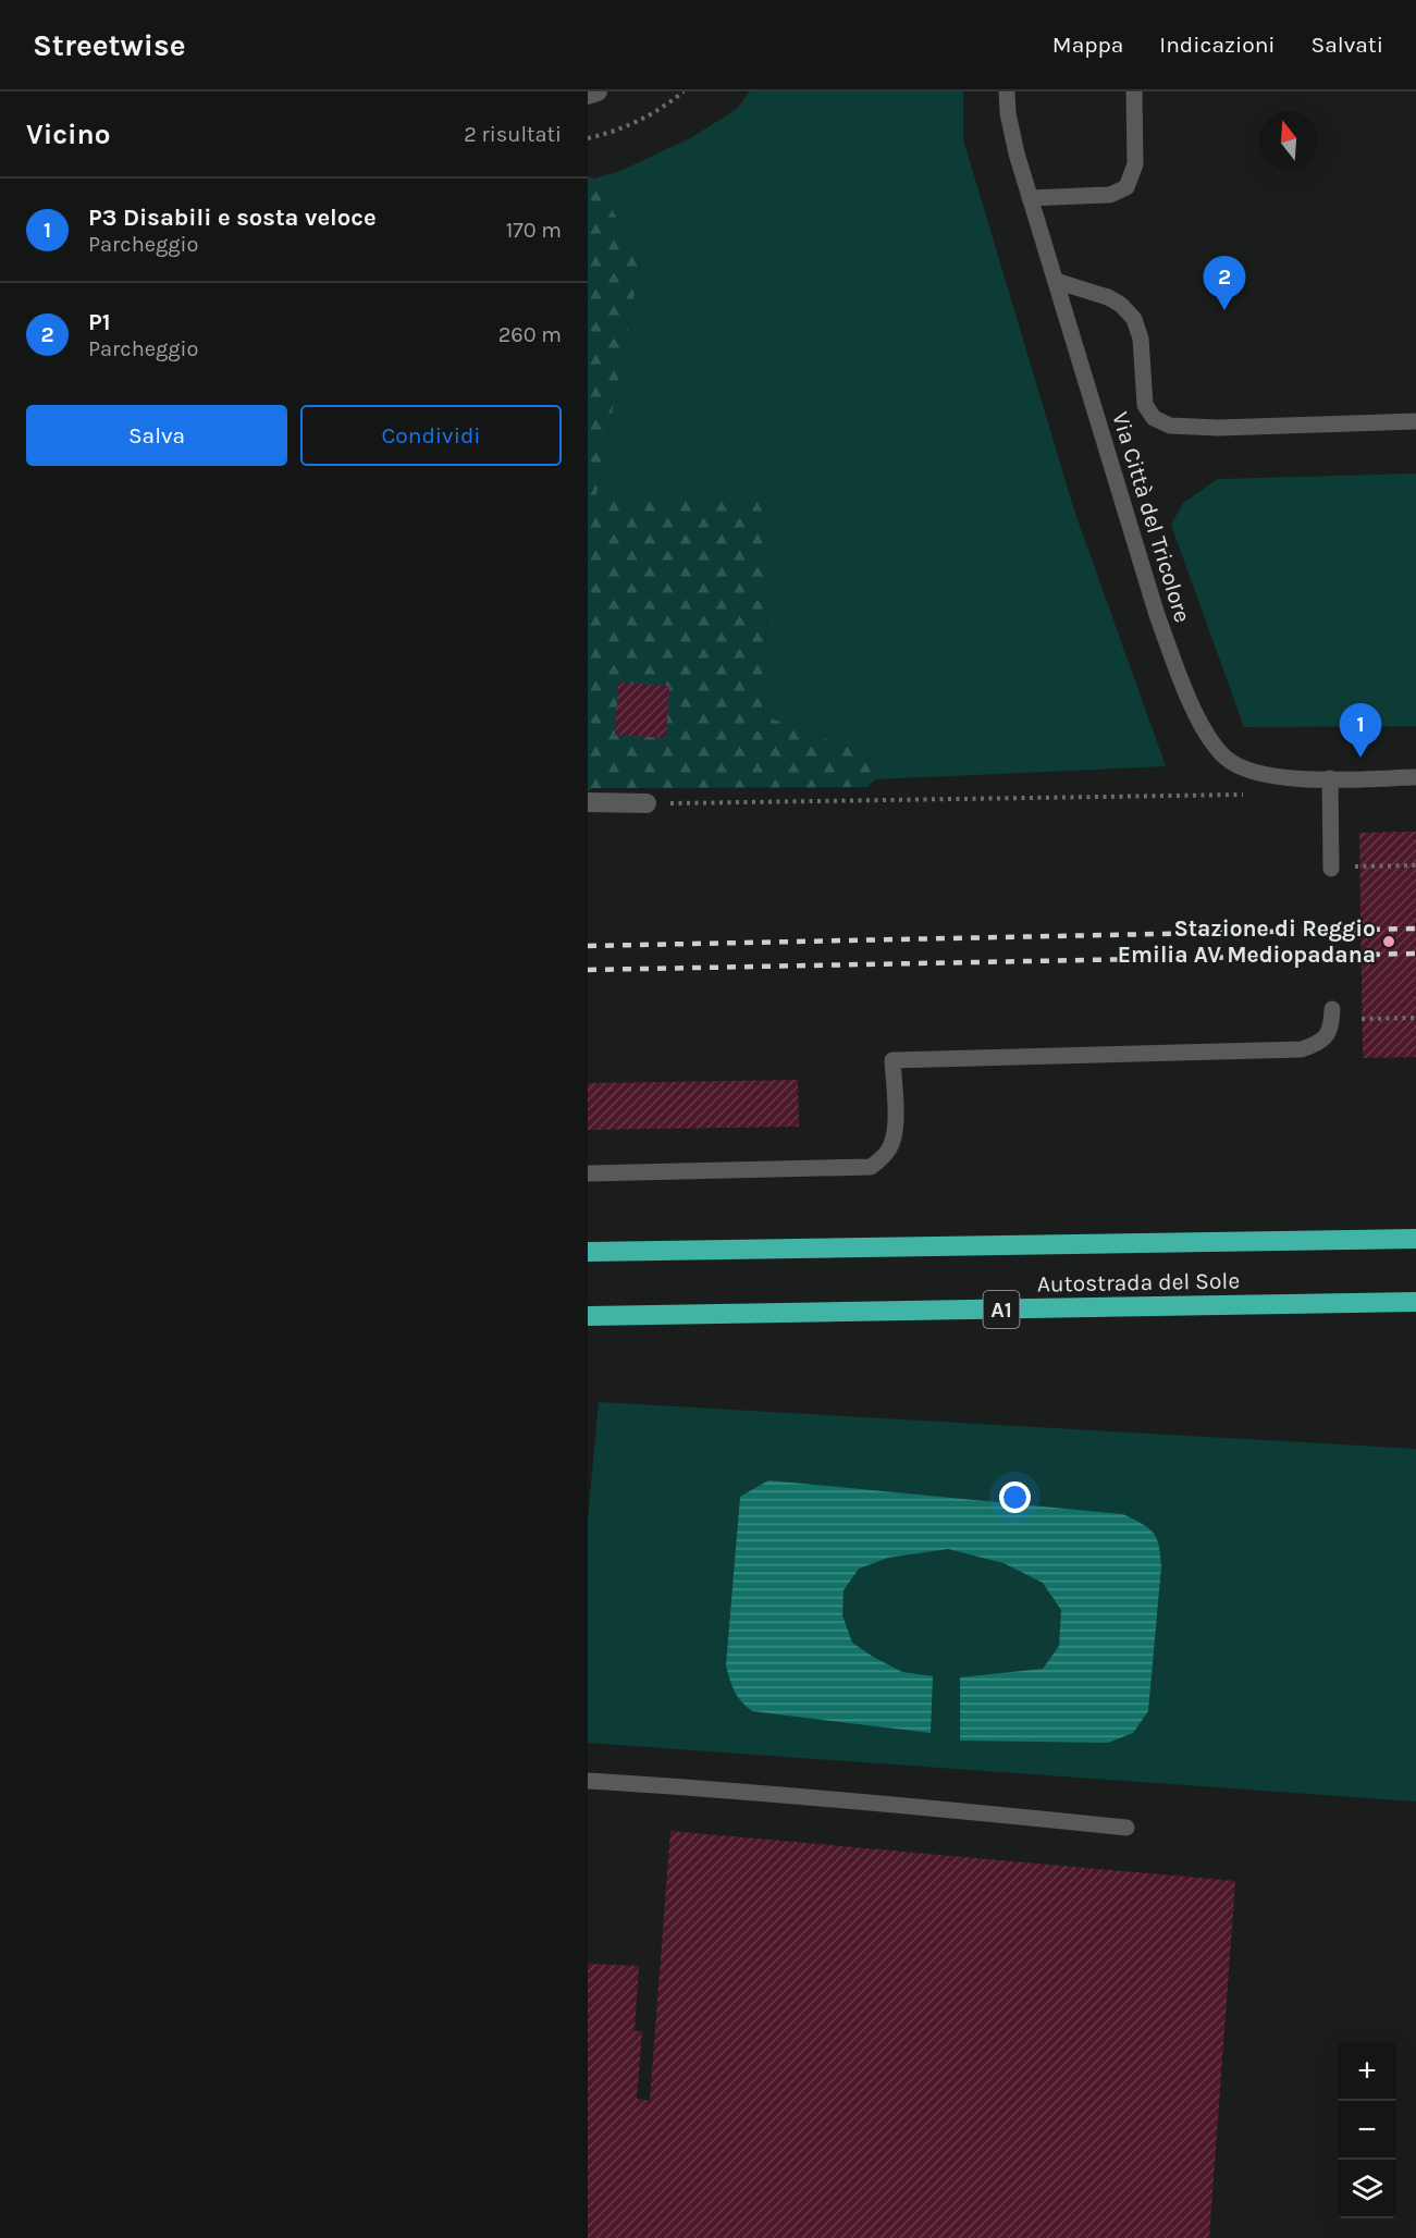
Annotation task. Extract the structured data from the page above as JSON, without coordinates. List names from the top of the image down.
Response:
{
  "streets": {
    "highway": ["Autostrada del Sole", "A1"],
    "lane": ["Via Città del Tricolore"]
  },
  "places": ["Stazione di Reggio Emilia AV Mediopadana"],
  "north": "top",
  "page": {
    "header": "Streetwise",
    "nav": ["Mappa", "Indicazioni", "Salvati"],
    "heading": ["Vicino", "2 risultati"],
    "list": [
      {
        "mark": "1",
        "name": "P3 Disabili e sosta veloce",
        "note": "Parcheggio",
        "value": "170 m"
      },
      {
        "mark": "2",
        "name": "P1",
        "note": "Parcheggio",
        "value": "260 m"
      }
    ],
    "pins": ["2", "1"],
    "buttons": ["Salva", "Condividi"],
    "map_buttons": ["+", "−"]
  }
}
